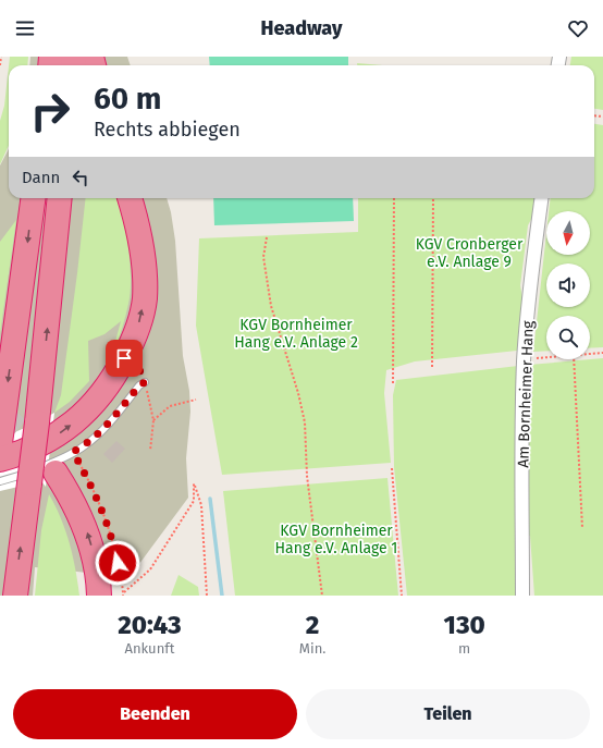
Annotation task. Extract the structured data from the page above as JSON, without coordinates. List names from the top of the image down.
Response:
{
  "streets": {
    "street": ["Am Bornheimer Hang"]
  },
  "parks": ["KGV Cronberger e.V. Anlage 9", "KGV Bornheimer Hang e.V. Anlage 2", "KGV Bornheimer Hang e.V. Anlage 1"],
  "north": "bottom",
  "page": {
    "header": "Headway",
    "turn": ["60 m", "Rechts abbiegen"],
    "then": "Dann",
    "eta": [
      "20:43",
      "Ankunft",
      "2",
      "Min.",
      "130",
      "m"
    ],
    "buttons": ["Beenden", "Teilen"]
  }
}
